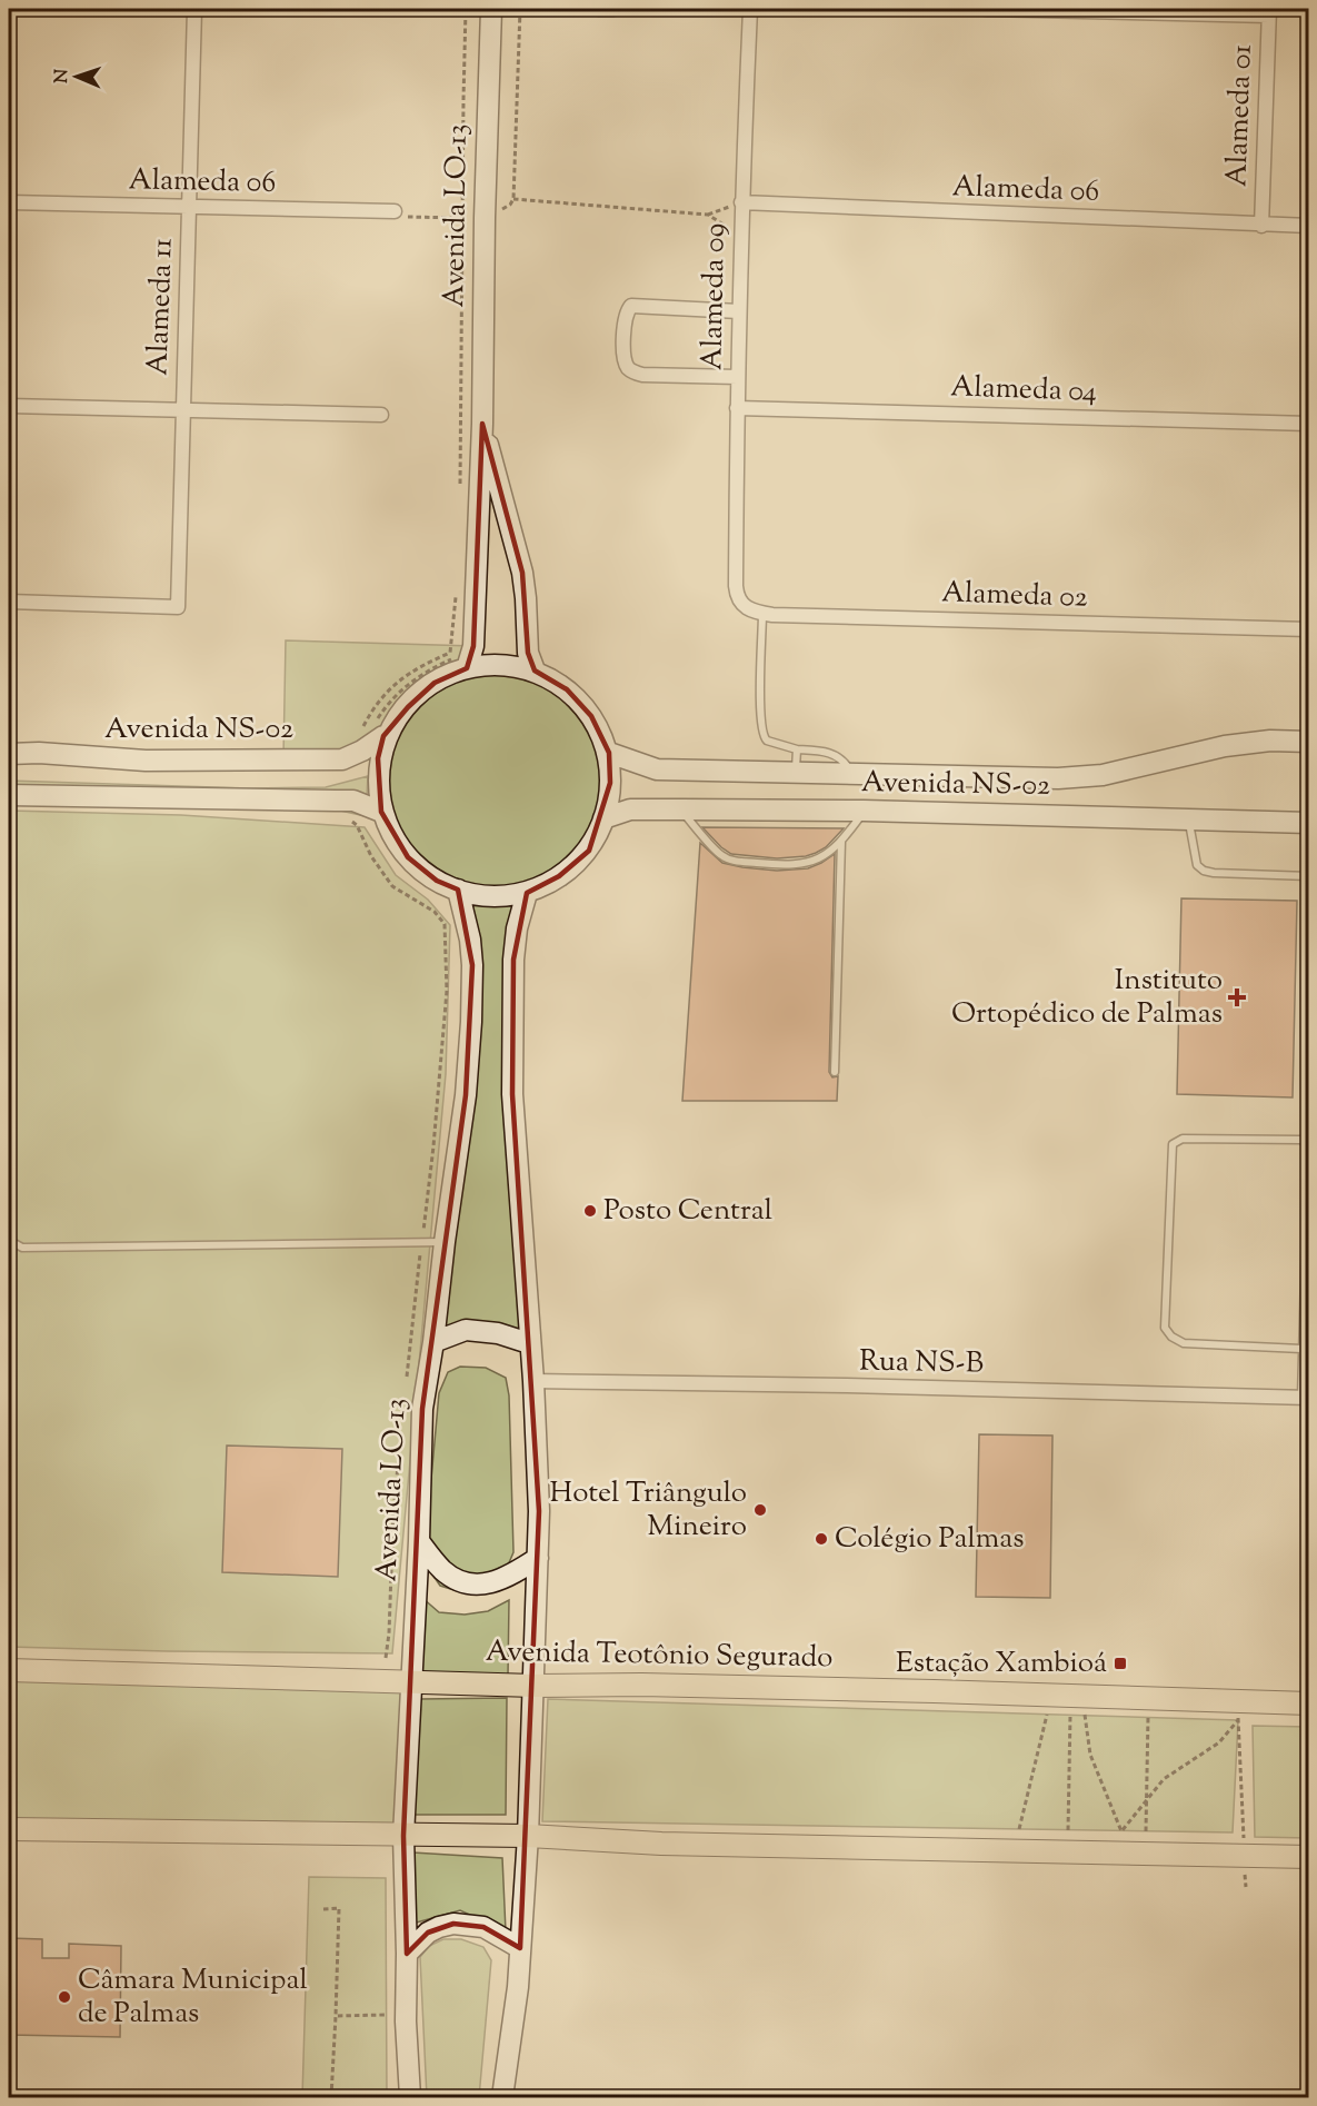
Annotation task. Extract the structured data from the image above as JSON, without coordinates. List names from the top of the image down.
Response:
{
  "streets": {
    "main road": ["Avenida Teotônio Segurado"],
    "street": [
      "Alameda 01",
      "Alameda 06",
      "Avenida LO-13",
      "Alameda 09",
      "Alameda 11",
      "Alameda 04",
      "Alameda 02",
      "Avenida NS-02",
      "Rua NS-B"
    ]
  },
  "crossings": [
    ["Alameda 01", "Alameda 06"],
    ["Alameda 06", "Alameda 09"],
    ["Alameda 06", "Alameda 11"],
    ["Avenida LO-13", "Avenida NS-02"],
    ["Avenida LO-13", "Avenida Teotônio Segurado"],
    ["Alameda 09", "Alameda 04"],
    ["Alameda 09", "Alameda 02"]
  ],
  "places": {
    "health": ["Instituto Ortopédico de Palmas"],
    "other": [
      "Posto Central",
      "Hotel Triângulo Mineiro",
      "Colégio Palmas",
      "Câmara Municipal de Palmas"
    ],
    "transit": ["Estação Xambioá"]
  },
  "north": "left"
}
